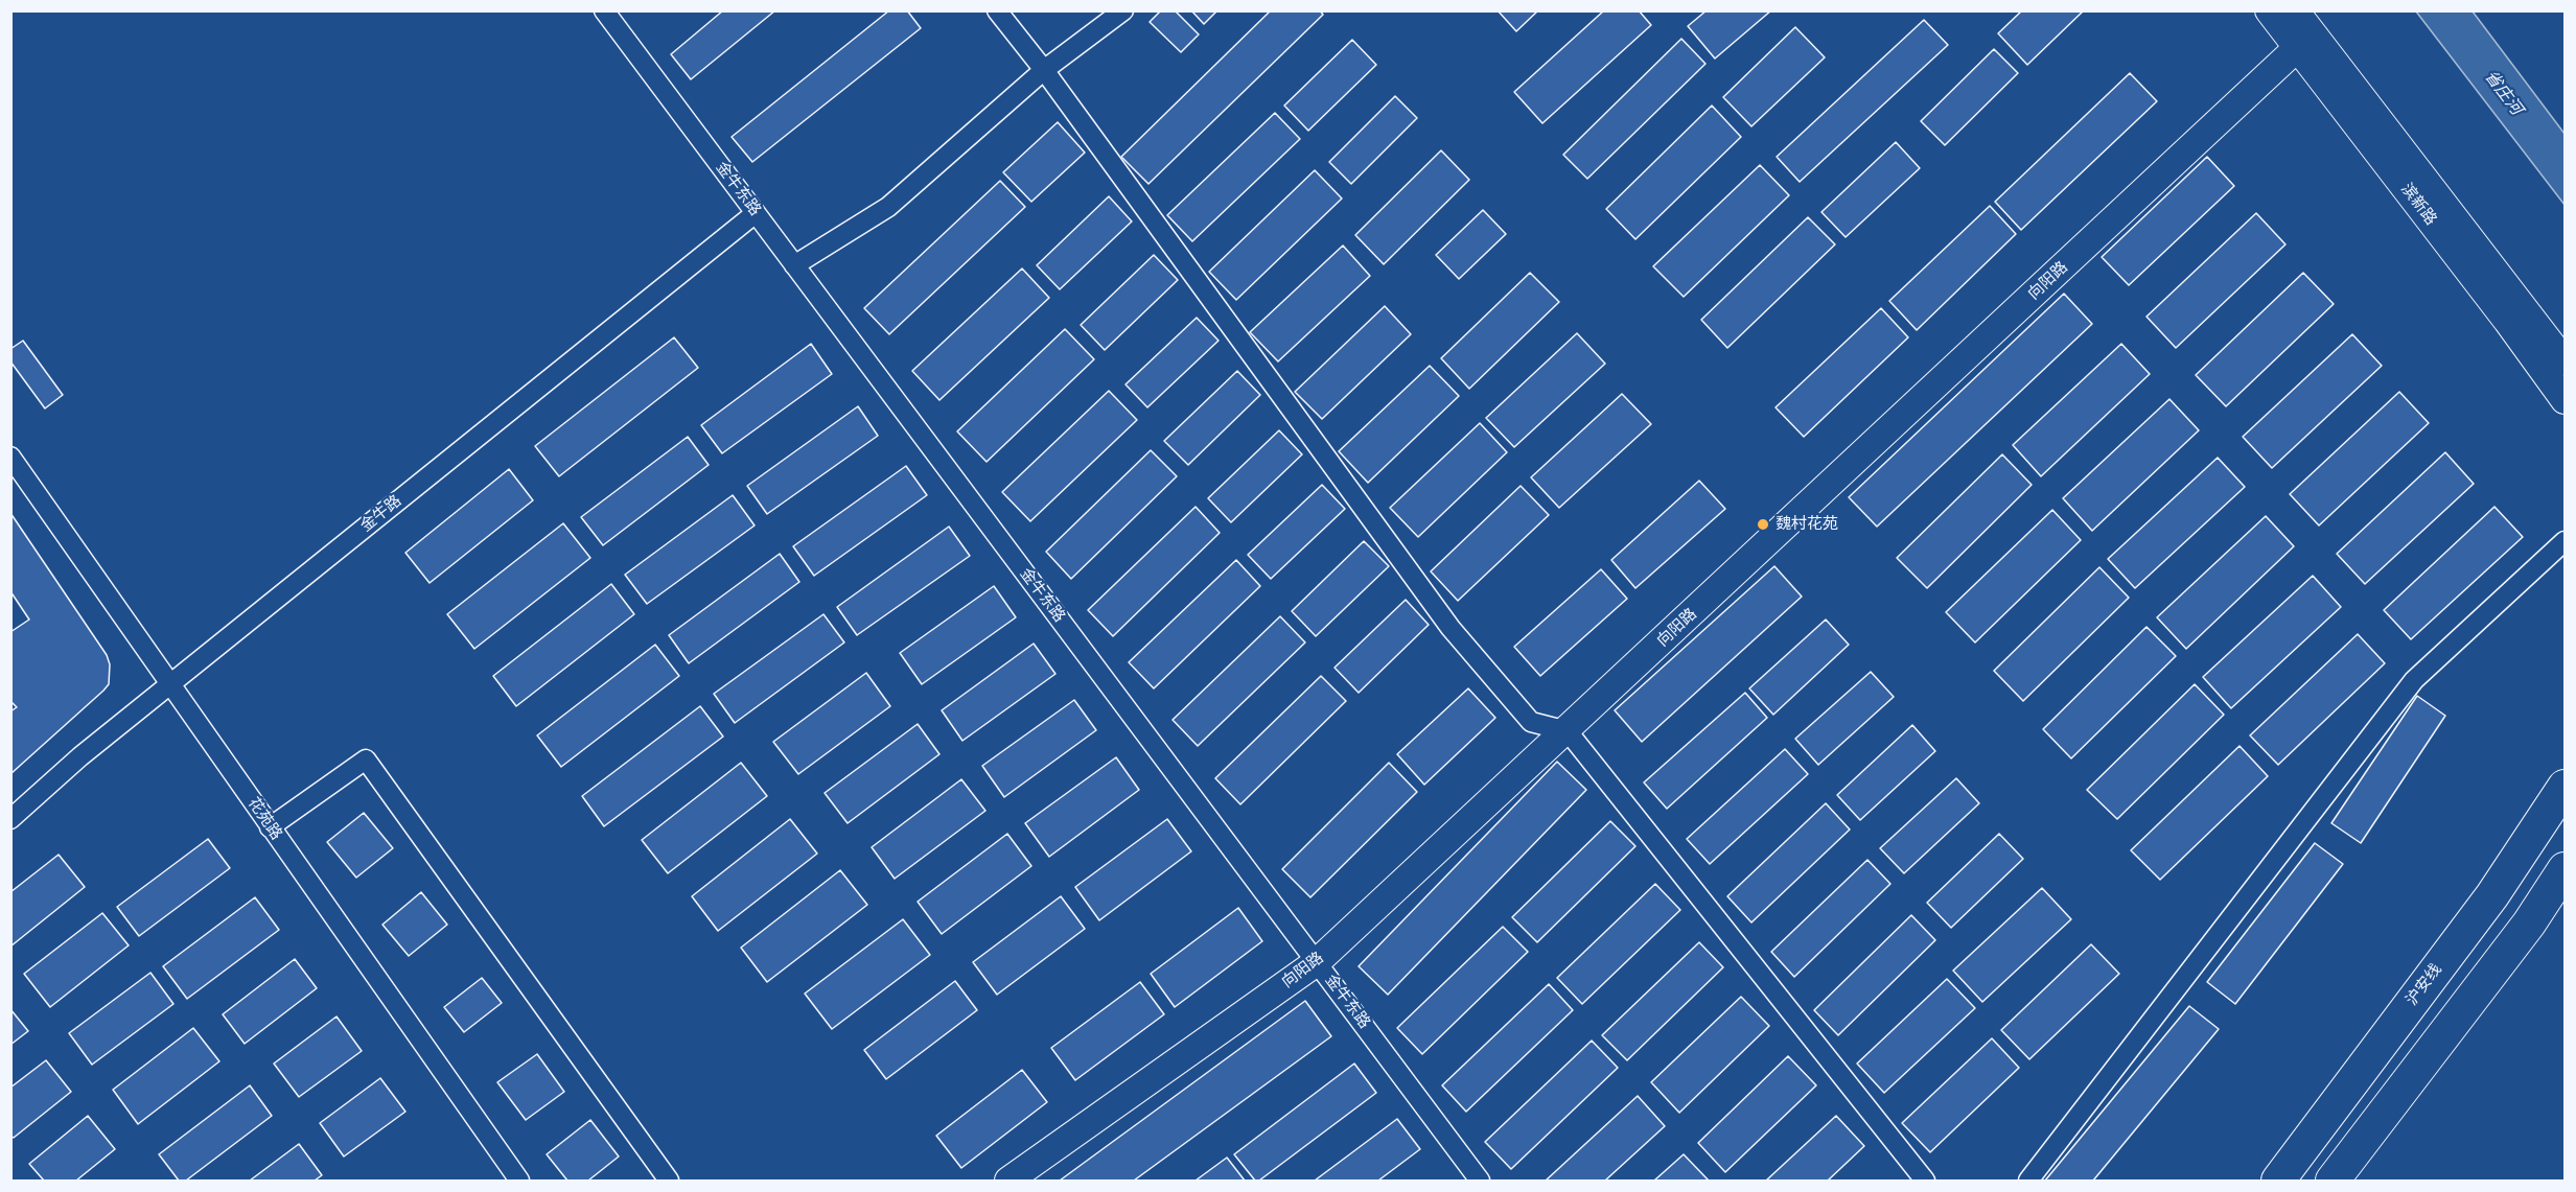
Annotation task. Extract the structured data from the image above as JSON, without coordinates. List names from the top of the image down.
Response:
{
  "streets": {
    "highway": ["沪安线"],
    "street": [
      "金牛东路",
      "滨新路",
      "向阳路",
      "金牛路",
      "花苑路"
    ]
  },
  "crossings": [
    ["金牛东路", "向阳路"],
    ["金牛东路", "金牛路"],
    ["滨新路", "向阳路"],
    ["金牛路", "花苑路"]
  ],
  "water": ["省庄河"],
  "places": ["魏村花苑"]
}
